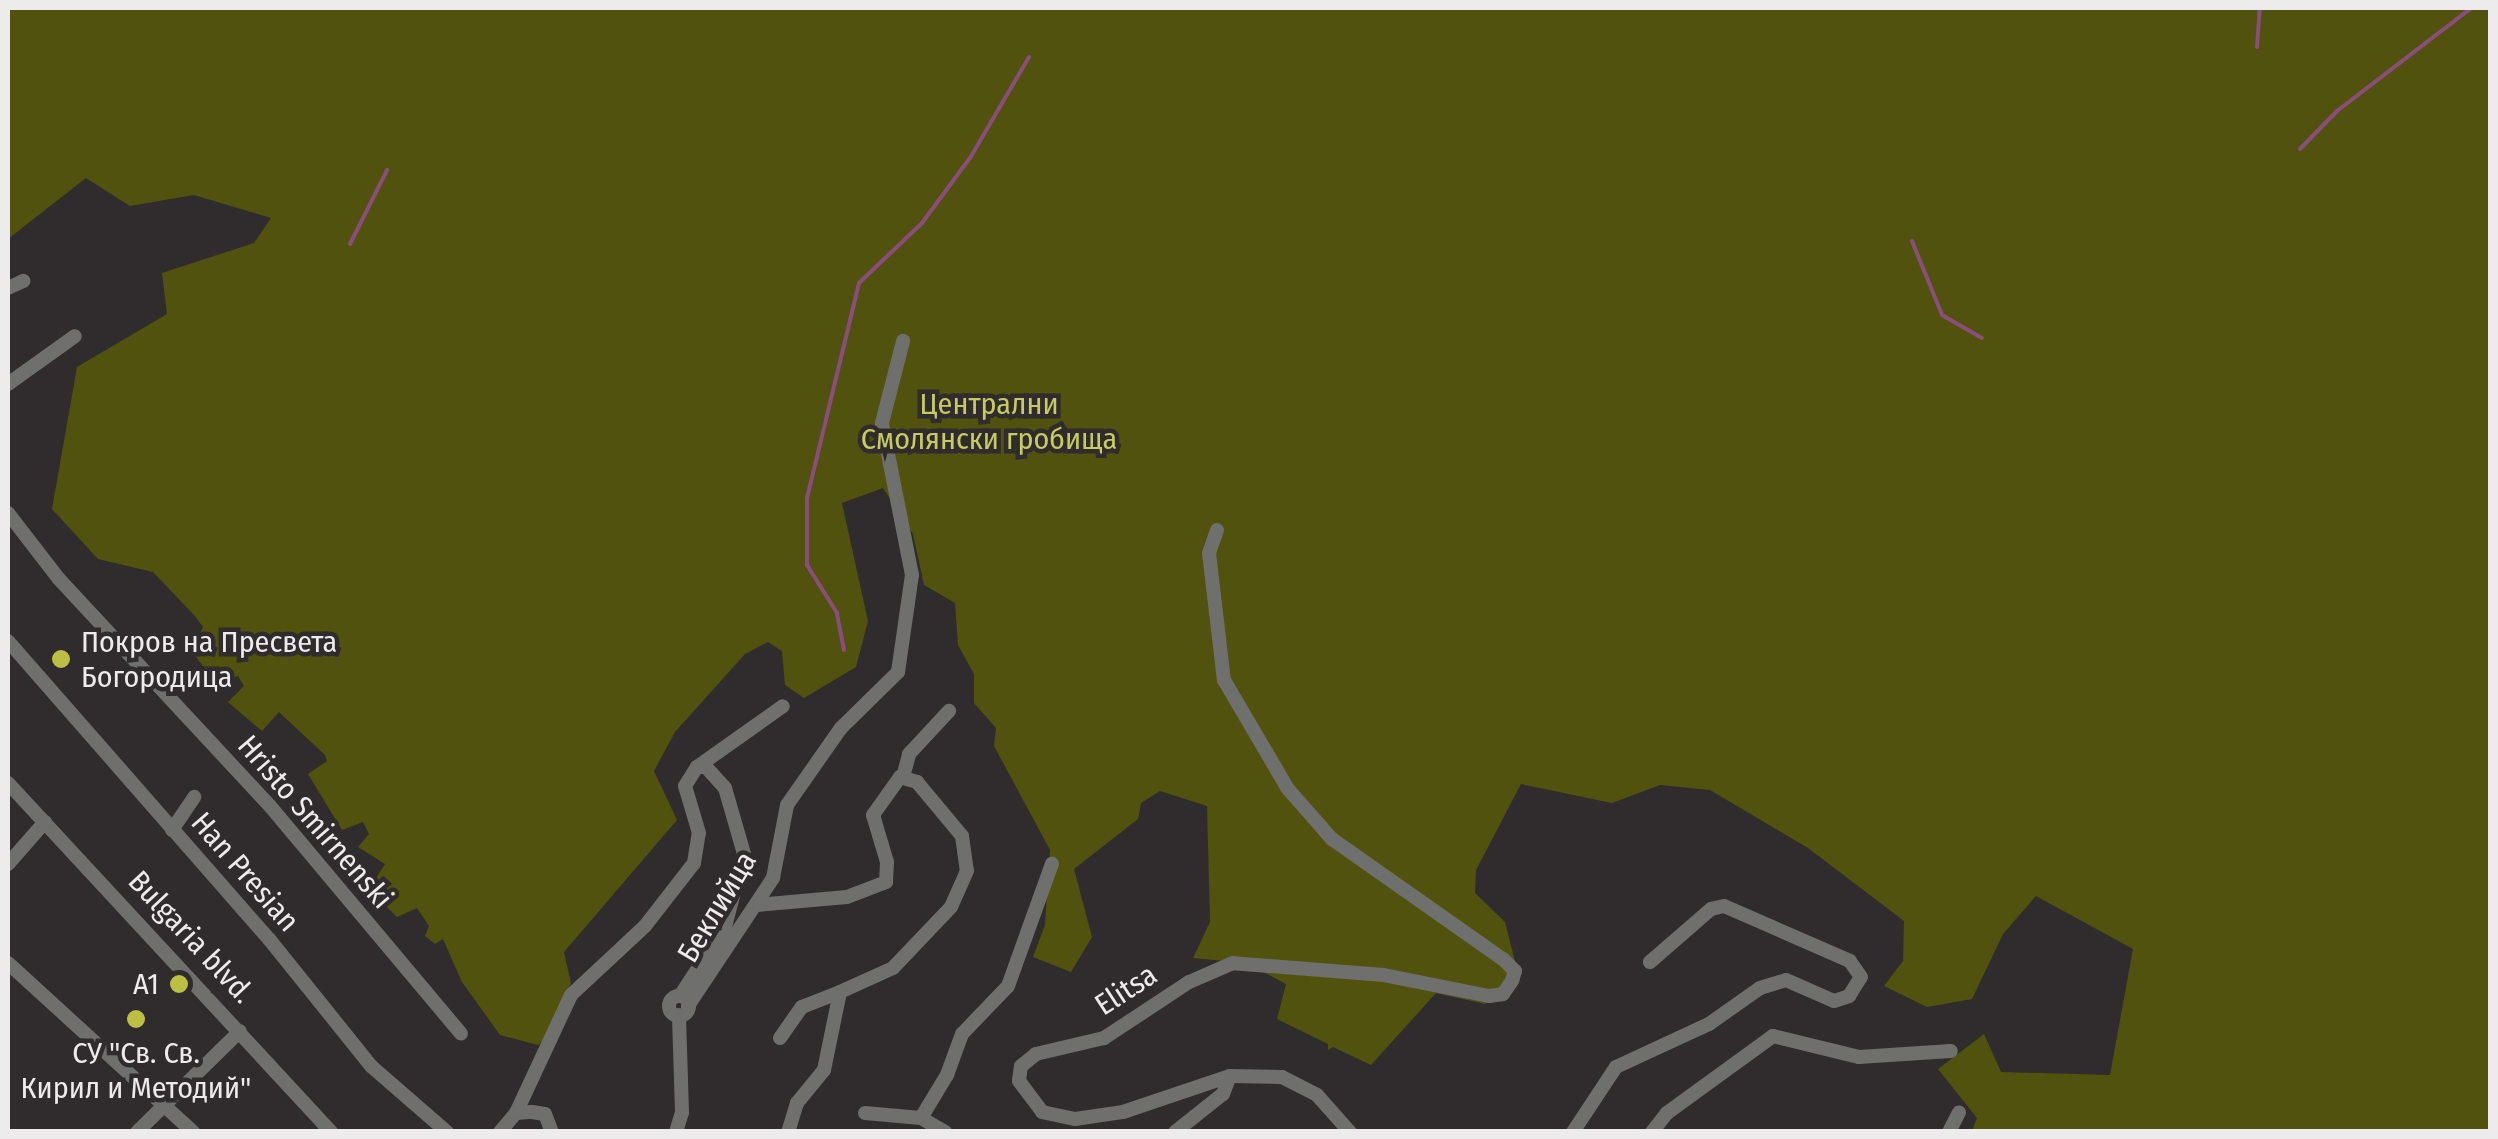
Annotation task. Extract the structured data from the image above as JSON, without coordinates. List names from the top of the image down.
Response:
{
  "streets": {
    "street": [
      "Hristo Smirnenski",
      "Han Presian",
      "Беклийца",
      "Bulgaria blvd.",
      "Elitsa"
    ]
  },
  "parks": ["Централни Смолянски гробища"],
  "places": ["Покров на Пресвета Богородица", "A1", "СУ \"Св. Св. Кирил и Методий\""]
}
